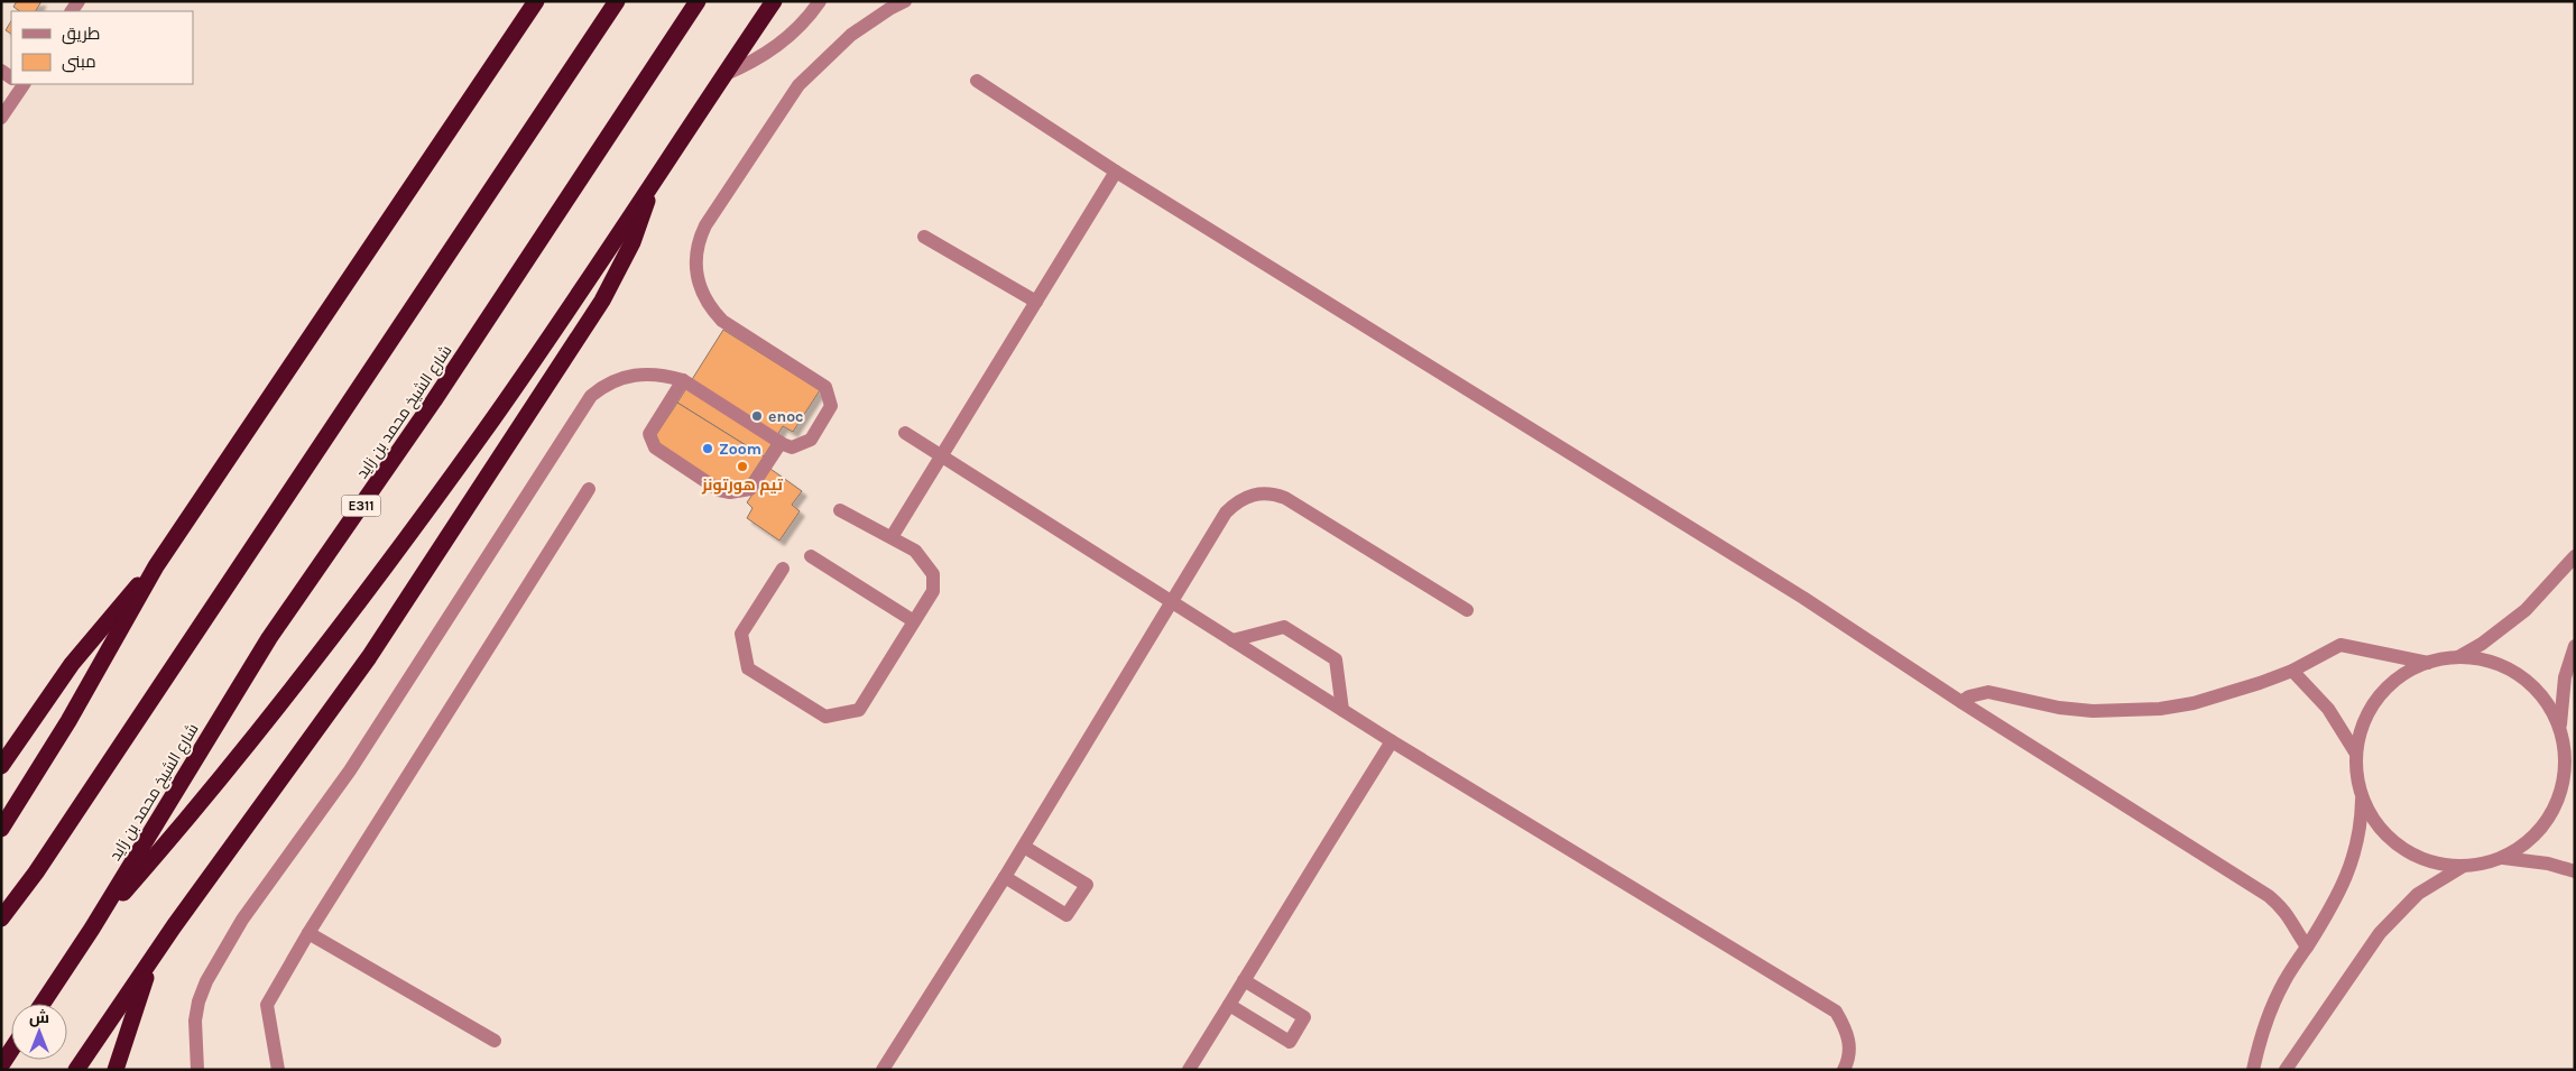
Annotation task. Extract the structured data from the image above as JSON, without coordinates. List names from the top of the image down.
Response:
{
  "streets": {
    "highway": ["شارع الشيخ محمد بن زايد", "E311"]
  },
  "places": ["enoc", "Zoom", "تيم هورتونز"],
  "legend": ["طريق", "مبنى"],
  "north": "top"
}
